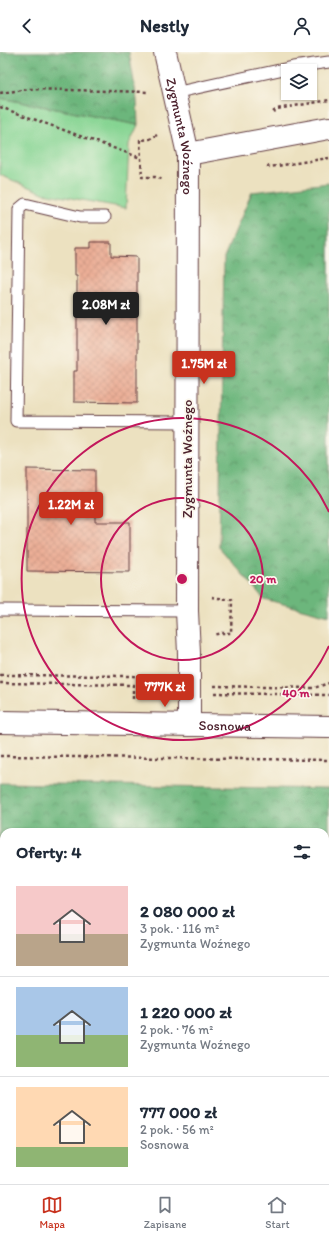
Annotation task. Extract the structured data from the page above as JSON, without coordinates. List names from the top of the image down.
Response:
{
  "streets": {
    "street": ["Zygmunta Woźnego", "Sosnowa"]
  },
  "crossings": [
    ["Zygmunta Woźnego", "Sosnowa"]
  ],
  "page": {
    "header": "Nestly",
    "price": [
      "2.08M zł",
      "1.75M zł",
      "1.22M zł",
      "777K zł"
    ],
    "heading": "Oferty: 4",
    "list": [
      {
        "name": "2 080 000 zł",
        "note": "3 pok. · 116 m² · Zygmunta Woźnego"
      },
      {
        "name": "1 220 000 zł",
        "note": "2 pok. · 76 m² · Zygmunta Woźnego"
      },
      {
        "name": "777 000 zł",
        "note": "2 pok. · 56 m² · Sosnowa"
      }
    ],
    "tabs": ["Mapa", "Zapisane", "Start"]
  },
  "rings": ["20 m", "40 m"]
}
